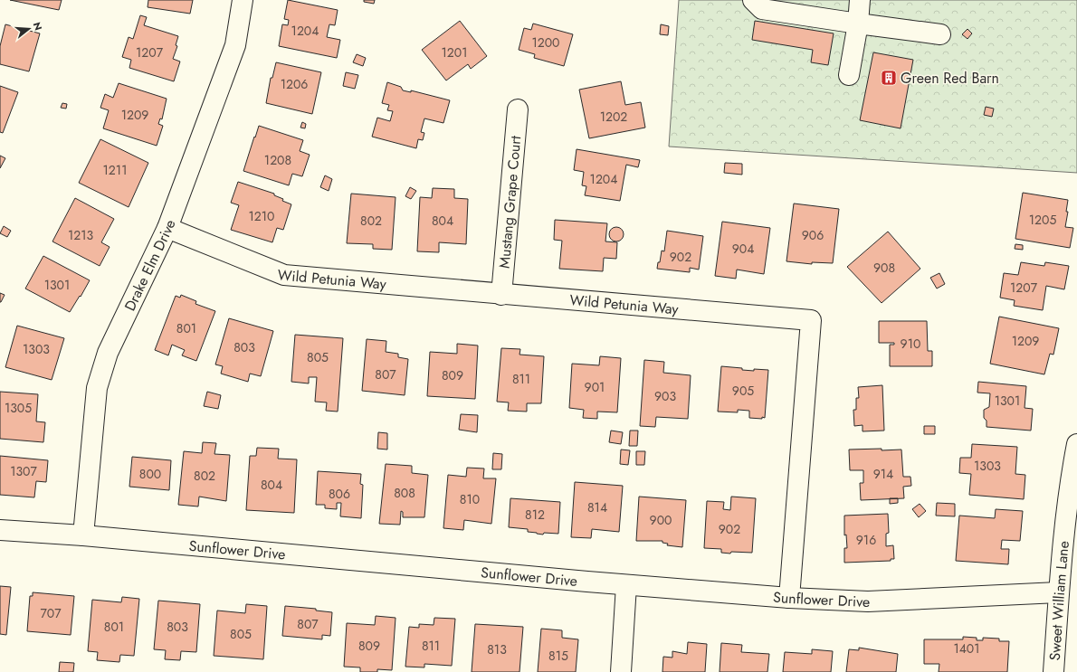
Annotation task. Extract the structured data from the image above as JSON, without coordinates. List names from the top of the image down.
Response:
{
  "streets": {
    "street": [
      "Mustang Grape Court",
      "Drake Elm Drive",
      "Wild Petunia Way",
      "Sunflower Drive",
      "Sweet William Lane"
    ]
  },
  "crossings": [
    ["Mustang Grape Court", "Wild Petunia Way"],
    ["Drake Elm Drive", "Wild Petunia Way"],
    ["Drake Elm Drive", "Sunflower Drive"],
    ["Wild Petunia Way", "Sunflower Drive"],
    ["Sunflower Drive", "Sweet William Lane"]
  ],
  "places": {
    "building": ["Green Red Barn"]
  },
  "house_numbers": [
    "1204",
    "1200",
    "1207",
    "1201",
    "1206",
    "1209",
    "1202",
    "1208",
    "1211",
    "1204",
    "1210",
    "1205",
    "802",
    "804",
    "1213",
    "906",
    "904",
    "902",
    "908",
    "1301",
    "1207",
    "801",
    "1209",
    "910",
    "803",
    "1303",
    "805",
    "807",
    "809",
    "811",
    "901",
    "905",
    "903",
    "1301",
    "1305",
    "1303",
    "1307",
    "800",
    "914",
    "802",
    "804",
    "808",
    "806",
    "810",
    "814",
    "812",
    "900",
    "902",
    "916",
    "707",
    "807",
    "801",
    "803",
    "805",
    "809",
    "811",
    "1401",
    "813",
    "815"
  ],
  "north": "right"
}
